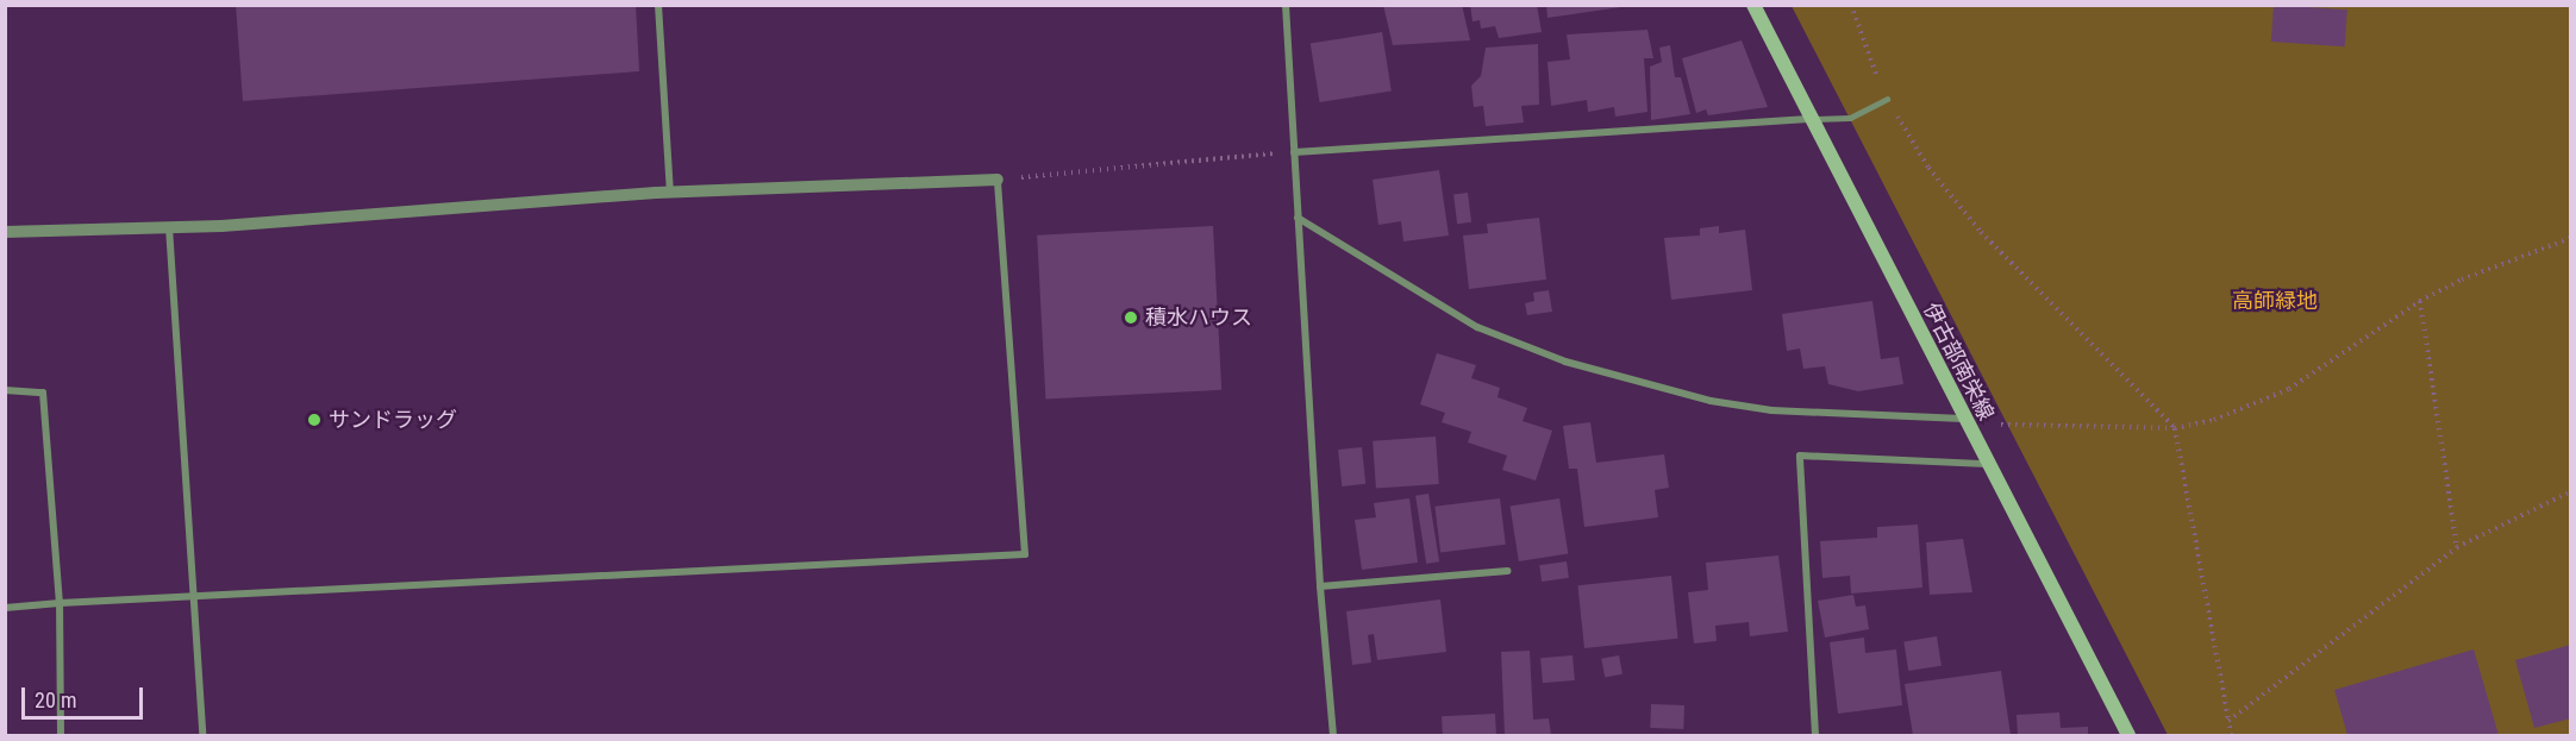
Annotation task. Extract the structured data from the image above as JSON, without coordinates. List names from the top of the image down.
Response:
{
  "streets": {
    "main road": ["伊古部南栄線"]
  },
  "parks": ["高師緑地"],
  "places": ["積水ハウス", "サンドラッグ"],
  "scale_bar": "20 m"
}
